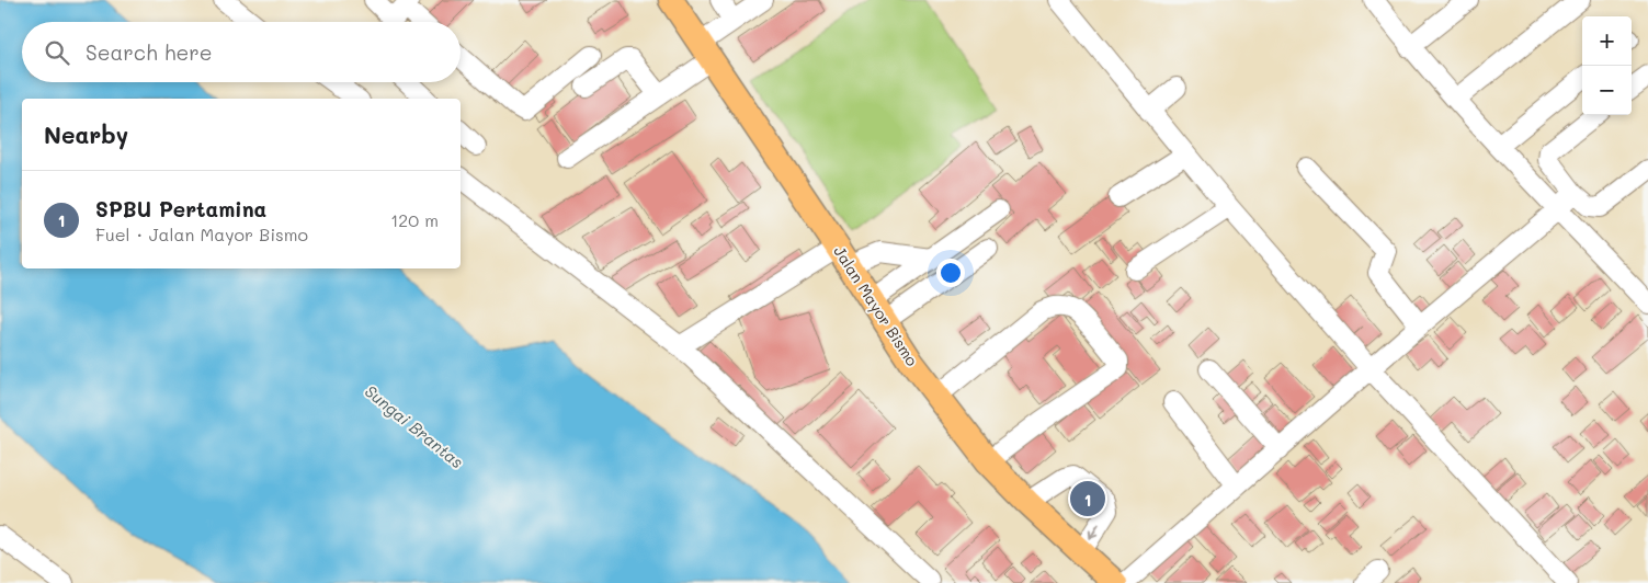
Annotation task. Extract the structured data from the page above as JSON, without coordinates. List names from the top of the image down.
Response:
{
  "streets": {
    "main road": ["Jalan Mayor Bismo"]
  },
  "water": ["Sungai Brantas"],
  "page": {
    "map_buttons": ["+", "−"],
    "search": "Search here",
    "heading": "Nearby",
    "list": [
      {
        "mark": "1",
        "name": "SPBU Pertamina",
        "note": "Fuel · Jalan Mayor Bismo",
        "value": "120 m"
      }
    ],
    "pins": "1"
  }
}
